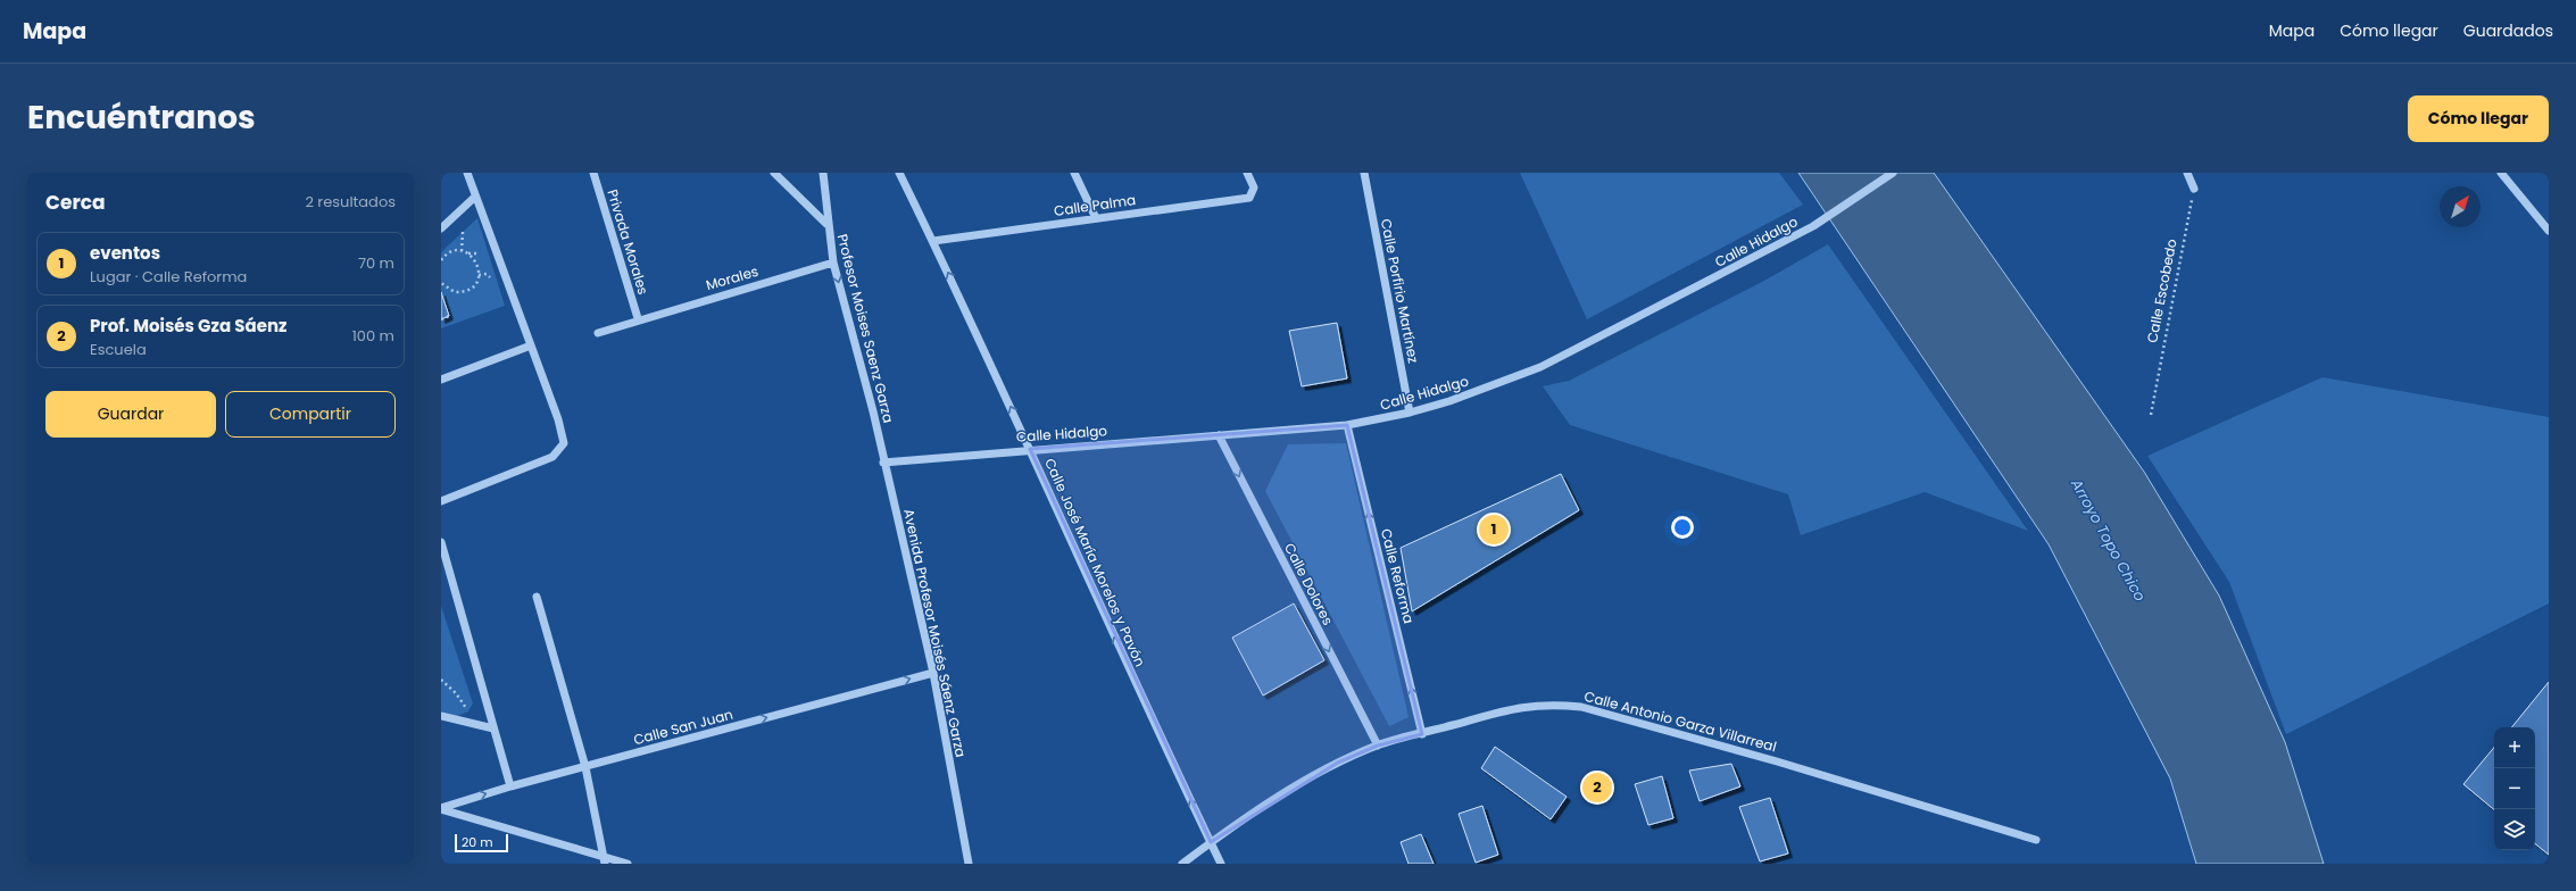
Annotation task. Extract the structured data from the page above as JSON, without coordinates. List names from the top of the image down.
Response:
{
  "streets": {
    "street": [
      "Calle Palma",
      "Privada Morales",
      "Calle Hidalgo",
      "Morales",
      "Calle Porfirio Martínez",
      "Profesor Moises Saenz Garza",
      "Calle José María Morelos y Pavón",
      "Calle Reforma",
      "Calle Dolores",
      "Avenida Profesor Moisés Sáenz Garza",
      "Calle Antonio Garza Villarreal",
      "Calle San Juan"
    ],
    "path": ["Calle Escobedo"]
  },
  "crossings": [
    ["Calle Palma", "Calle José María Morelos y Pavón"],
    ["Privada Morales", "Morales"],
    ["Calle Hidalgo", "Calle Porfirio Martínez"],
    ["Calle Hidalgo", "Profesor Moises Saenz Garza"],
    ["Calle Hidalgo", "Calle José María Morelos y Pavón"],
    ["Calle Hidalgo", "Calle Reforma"],
    ["Calle Hidalgo", "Calle Dolores"],
    ["Calle Hidalgo", "Avenida Profesor Moisés Sáenz Garza"],
    ["Morales", "Profesor Moises Saenz Garza"],
    ["Profesor Moises Saenz Garza", "Avenida Profesor Moisés Sáenz Garza"],
    ["Calle José María Morelos y Pavón", "Calle Antonio Garza Villarreal"],
    ["Calle Reforma", "Calle Antonio Garza Villarreal"],
    ["Calle Dolores", "Calle Antonio Garza Villarreal"],
    ["Avenida Profesor Moisés Sáenz Garza", "Calle San Juan"]
  ],
  "one_way": [
    "Profesor Moises Saenz Garza",
    "Calle José María Morelos y Pavón",
    "Calle Reforma",
    "Calle Dolores",
    "Calle San Juan"
  ],
  "water": ["Arroyo Topo Chico"],
  "scale_bar": "20 m",
  "north": "top right",
  "page": {
    "header": "Mapa",
    "nav": ["Mapa", "Cómo llegar", "Guardados"],
    "title": "Encuéntranos",
    "buttons": [
      "Cómo llegar",
      ["Guardar", "Compartir"]
    ],
    "heading": ["Cerca", "2 resultados"],
    "list": [
      {
        "mark": "1",
        "name": "eventos",
        "note": "Lugar · Calle Reforma",
        "value": "70 m"
      },
      {
        "mark": "2",
        "name": "Prof. Moisés Gza Sáenz",
        "note": "Escuela",
        "value": "100 m"
      }
    ],
    "pins": ["1", "2"],
    "map_buttons": ["+", "−"],
    "scale": "20 m"
  }
}
